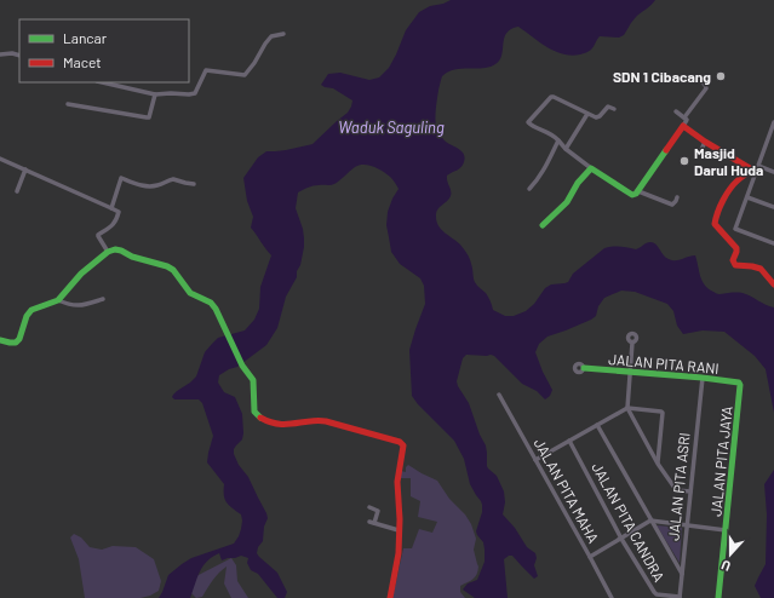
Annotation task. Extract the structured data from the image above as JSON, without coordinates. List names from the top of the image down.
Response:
{
  "streets": {
    "street": [
      "JALAN PITA RANI",
      "JALAN PITA JAYA",
      "JALAN PITA ASRI",
      "JALAN PITA MAHA",
      "JALAN PITA CANDRA"
    ]
  },
  "crossings": [
    ["JALAN PITA RANI", "JALAN PITA JAYA"],
    ["JALAN PITA RANI", "JALAN PITA ASRI"],
    ["JALAN PITA ASRI", "JALAN PITA CANDRA"]
  ],
  "water": ["Waduk Saguling"],
  "places": ["SDN 1 Cibacang", "Masjid Darul Huda"],
  "legend": ["Lancar", "Macet"],
  "north": "bottom"
}
